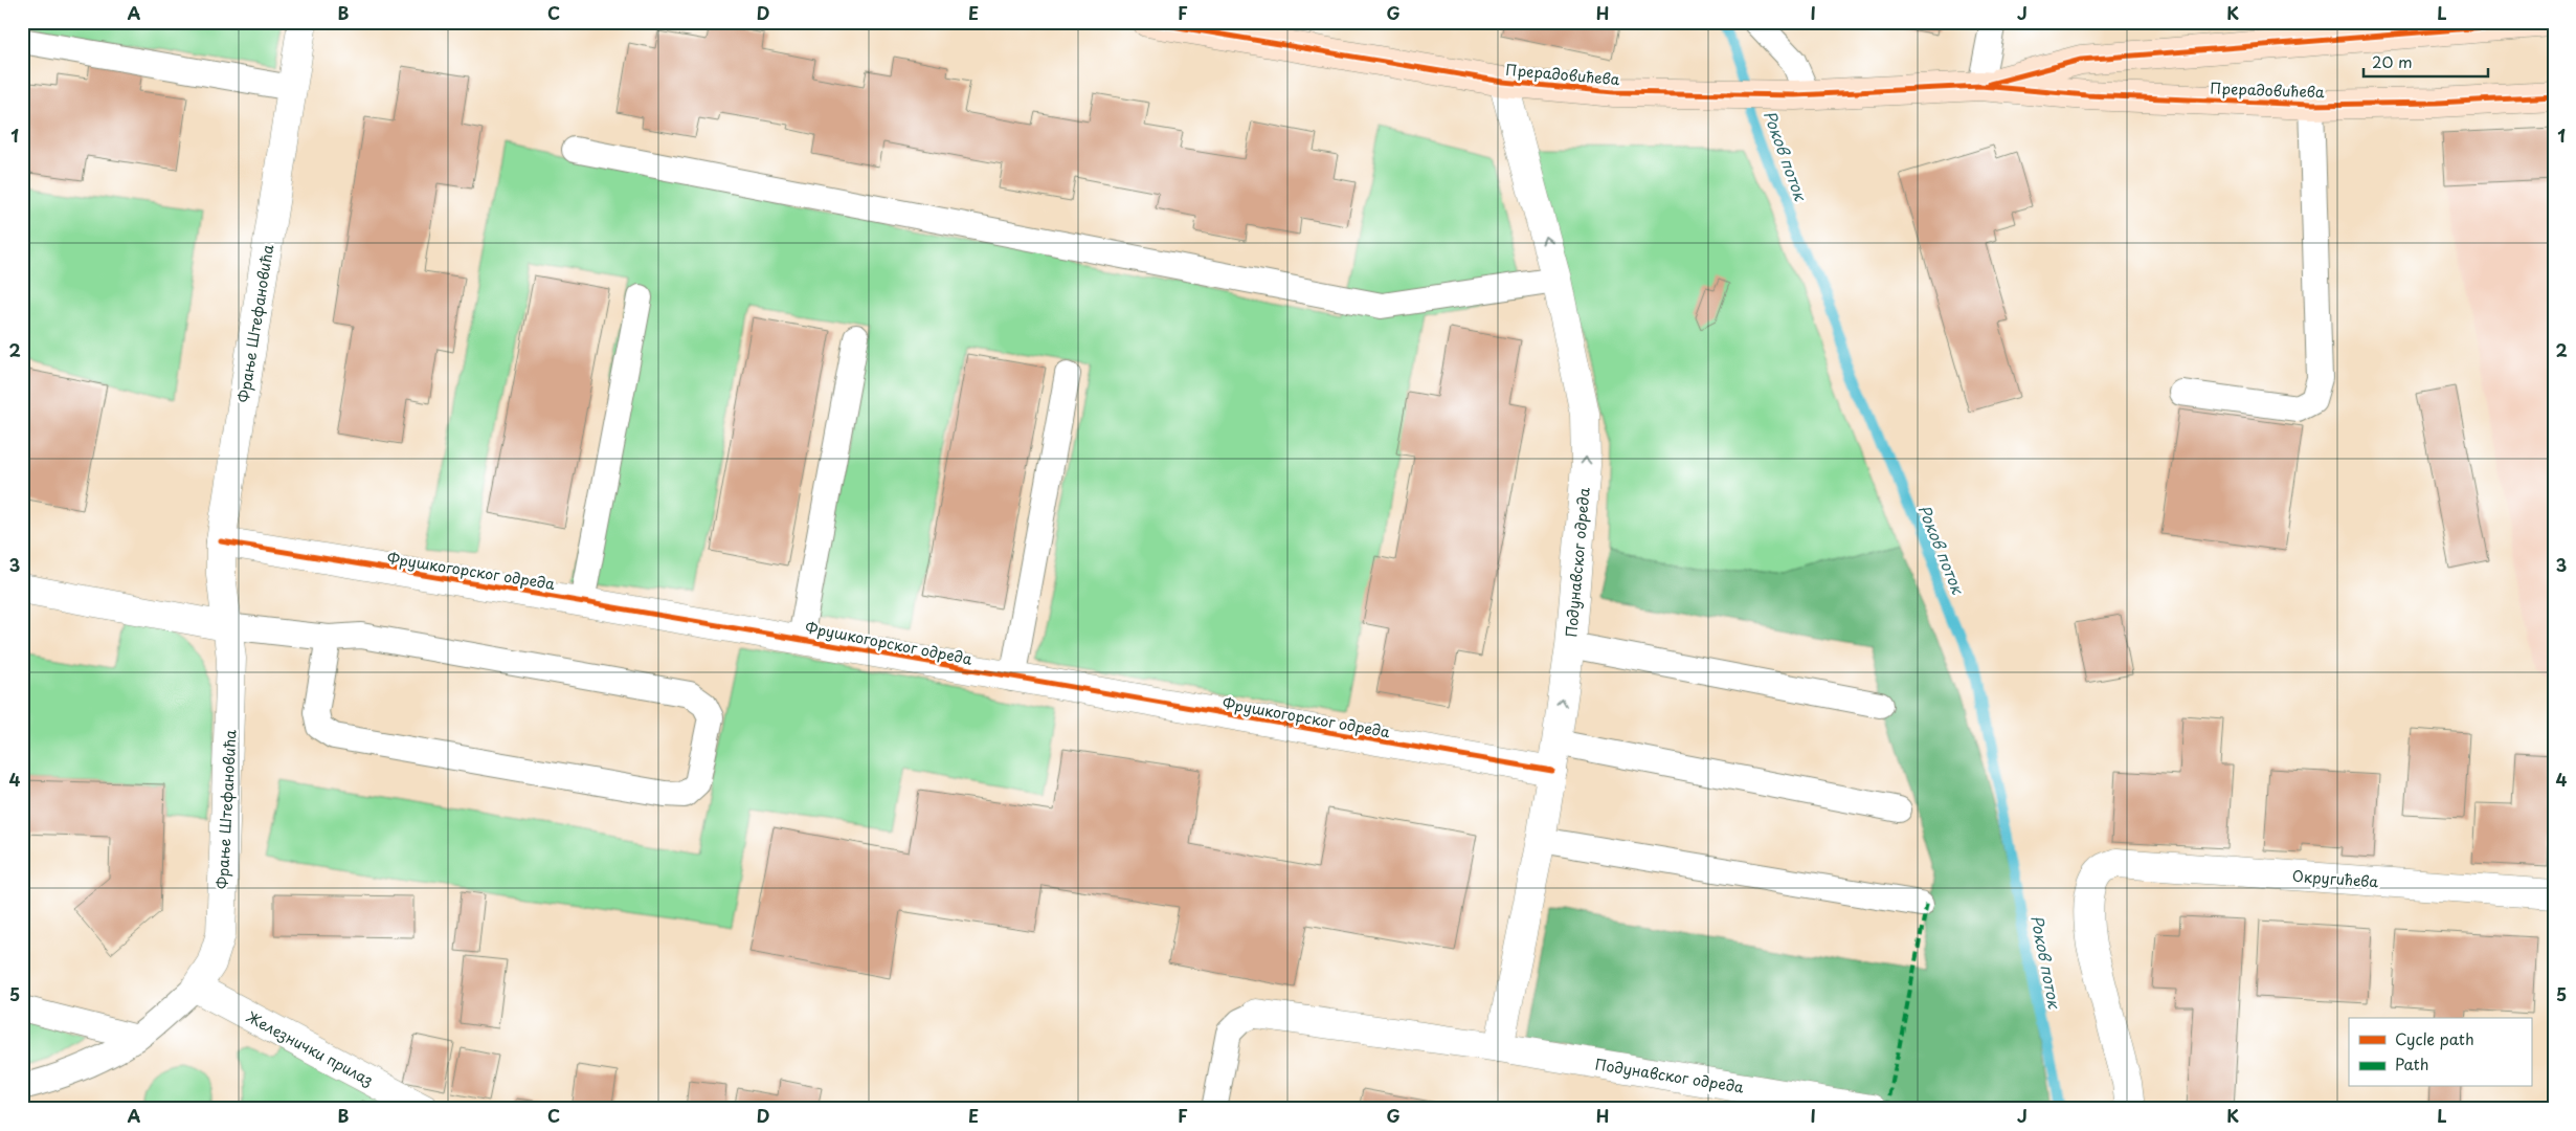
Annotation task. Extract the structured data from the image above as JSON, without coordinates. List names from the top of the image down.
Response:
{
  "streets": {
    "main road": ["Прерадовићева"],
    "street": [
      "Фрање Штефановића",
      "Подунавског одреда",
      "Фрушкогорског одреда",
      "Округићева",
      "Железнички прилаз"
    ]
  },
  "crossings": [
    ["Прерадовићева", "Подунавског одреда"],
    ["Фрање Штефановића", "Фрушкогорског одреда"],
    ["Фрање Штефановића", "Железнички прилаз"],
    ["Подунавског одреда", "Фрушкогорског одреда"]
  ],
  "one_way": ["Подунавског одреда"],
  "water": ["Роков поток"],
  "legend": ["Cycle path", "Path"],
  "scale_bar": "20 m",
  "grid": {
    "columns": [
      "A",
      "B",
      "C",
      "D",
      "E",
      "F",
      "G",
      "H",
      "I",
      "J",
      "K",
      "L"
    ],
    "rows": [
      "1",
      "2",
      "3",
      "4",
      "5"
    ]
  }
}
